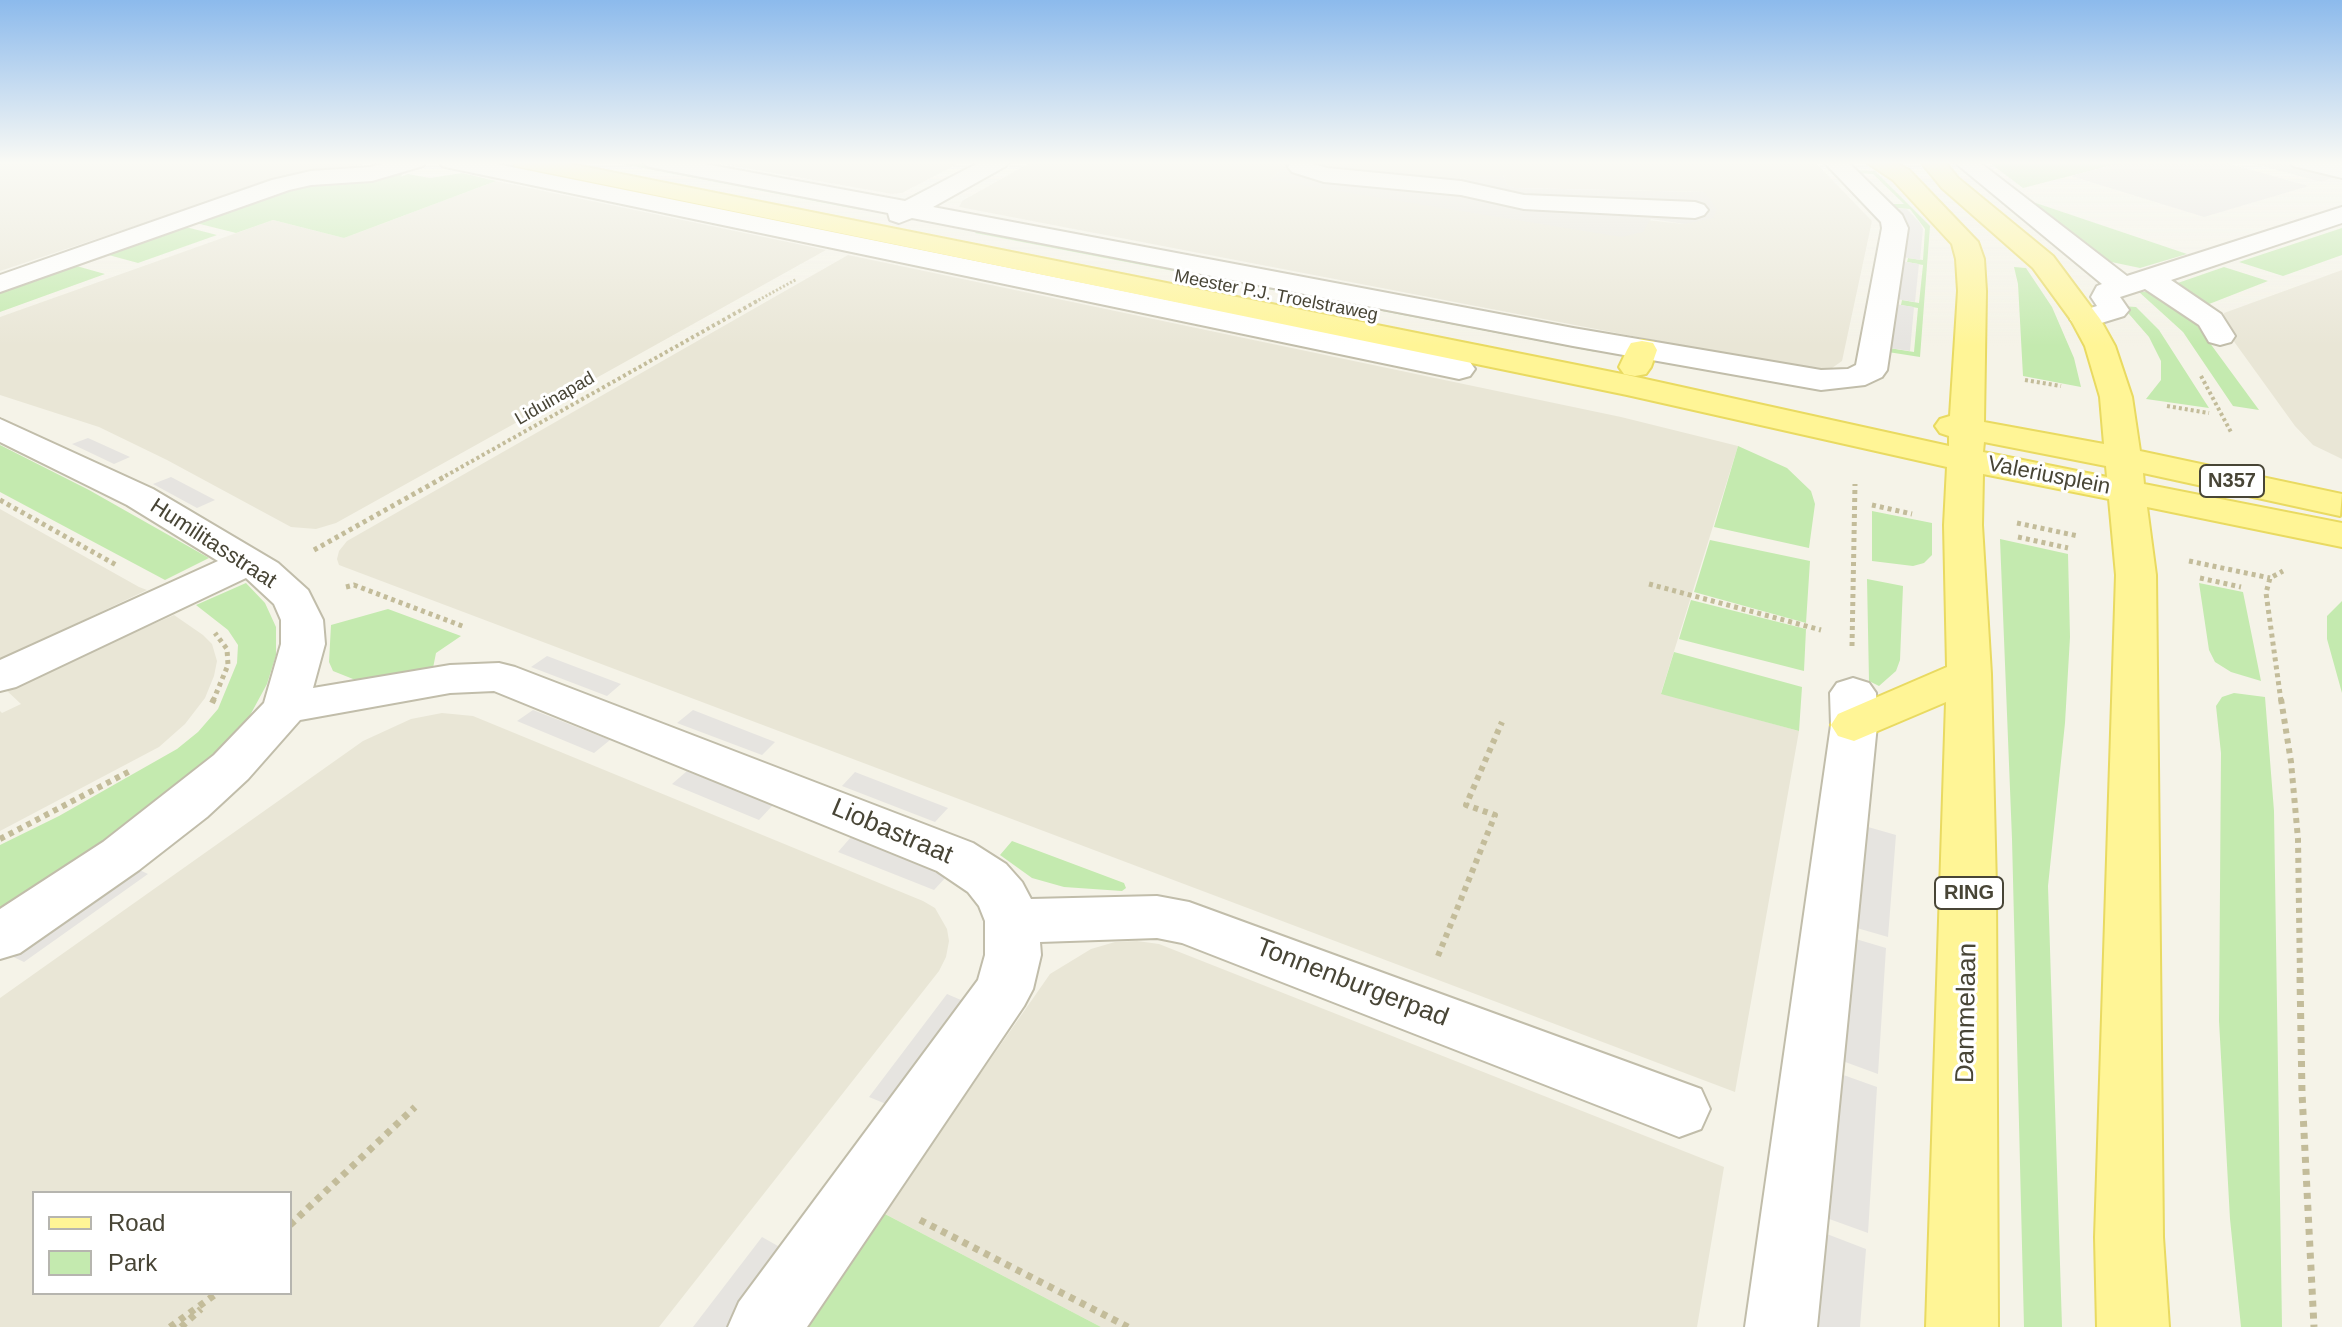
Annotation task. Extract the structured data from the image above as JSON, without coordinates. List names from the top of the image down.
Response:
{
  "streets": {
    "main road": [
      "Meester P.J. Troelstraweg",
      "Valeriusplein",
      "N357",
      "RING",
      "Dammelaan"
    ],
    "street": ["Humilitasstraat", "Liobastraat", "Tonnenburgerpad"],
    "path": ["Liduinapad"]
  },
  "crossings": [
    ["Meester P.J. Troelstraweg", "Liduinapad"],
    ["Meester P.J. Troelstraweg", "Valeriusplein"],
    ["Meester P.J. Troelstraweg", "Dammelaan"],
    ["Liduinapad", "Humilitasstraat"],
    ["Valeriusplein", "N357"],
    ["Valeriusplein", "Dammelaan"],
    ["Humilitasstraat", "Liobastraat"],
    ["Liobastraat", "Tonnenburgerpad"]
  ],
  "legend": ["Road", "Park"]
}
